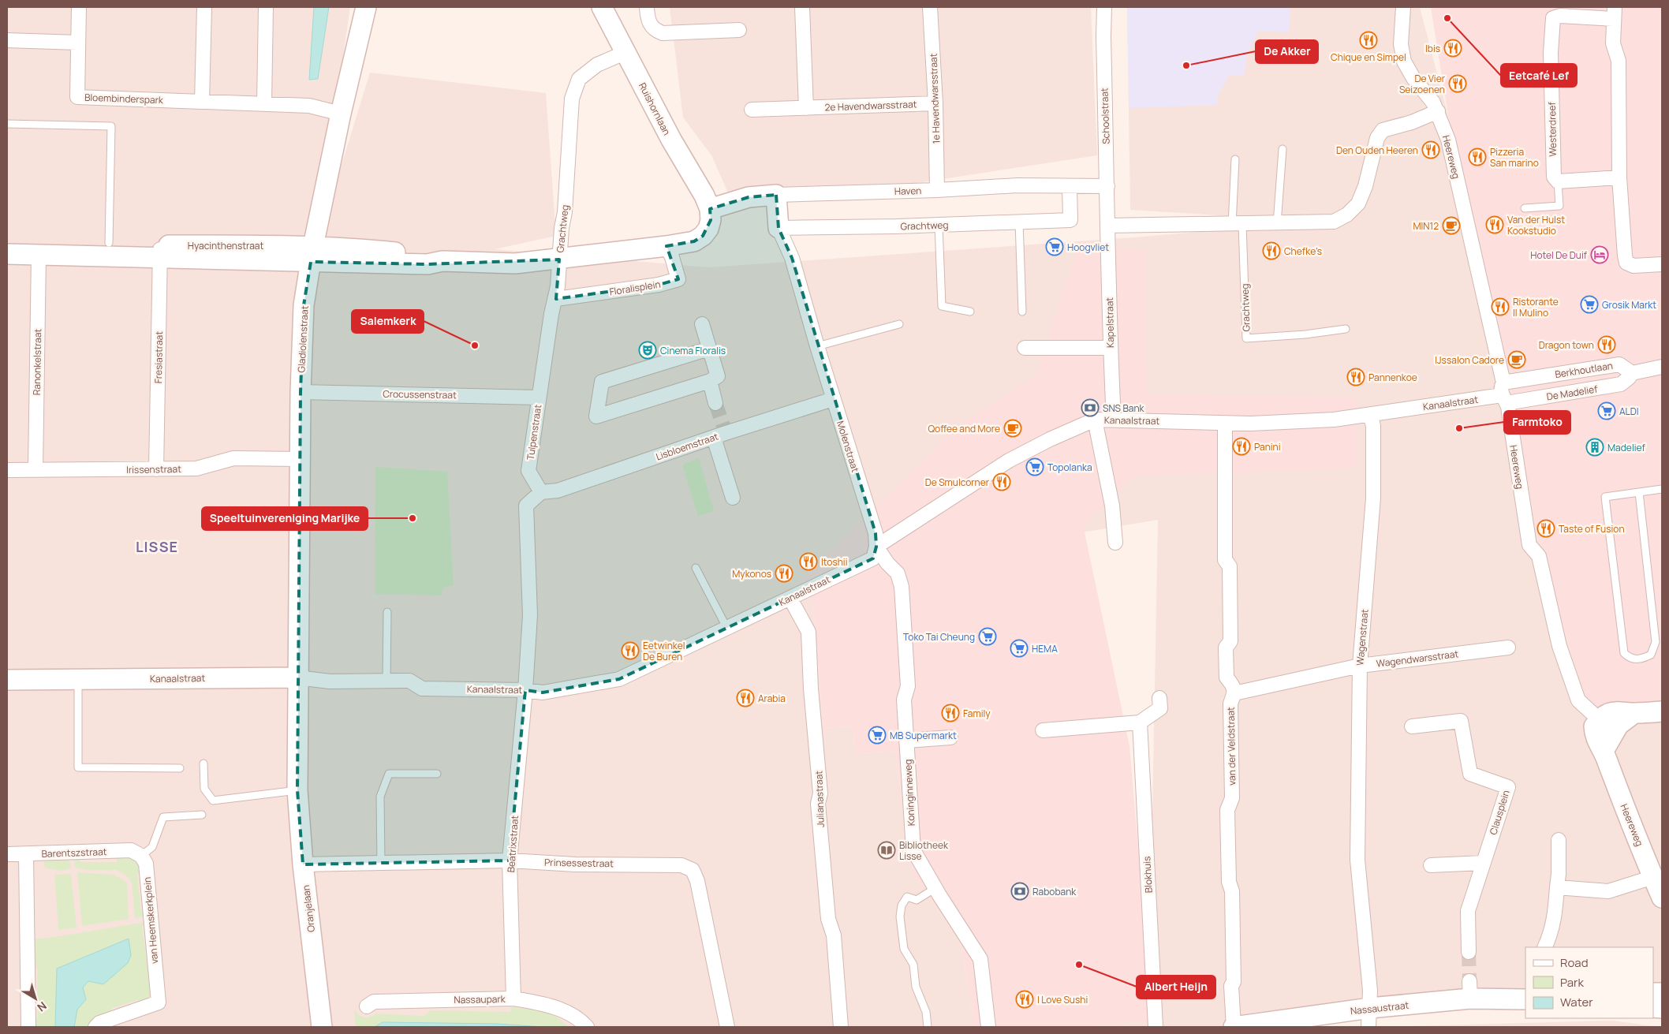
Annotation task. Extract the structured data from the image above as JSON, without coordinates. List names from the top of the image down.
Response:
{
  "streets": {
    "main road": [
      "Ruishornlaan",
      "Heereweg",
      "Haven",
      "Grachtweg",
      "Hyacinthenstraat",
      "Gladiolenstraat",
      "Kanaalstraat",
      "Oranjelaan",
      "Nassaustraat"
    ],
    "street": [
      "Bloembinderspark",
      "1e Havendwarsstraat",
      "2e Havendwarsstraat",
      "Schoolstraat",
      "Westerdreef",
      "Floralisplein",
      "Kapelstraat",
      "Fresiastraat",
      "Ranonkelstraat",
      "Berkhoutlaan",
      "De Madelief",
      "Crocussenstraat",
      "Tulpenstraat",
      "Lisbloemstraat",
      "Molenstraat",
      "Irissenstraat",
      "Wagenstraat",
      "Wagendwarsstraat",
      "van der Veldstraat",
      "Koninginneweg",
      "Julianastraat",
      "Clausplein",
      "Beatrixstraat",
      "Barentszstraat",
      "Prinsessestraat",
      "Blokhuis",
      "van Heemskerkplein",
      "Nassaupark"
    ]
  },
  "crossings": [
    ["Bloembinderspark", "Gladiolenstraat"],
    ["1e Havendwarsstraat", "2e Havendwarsstraat"],
    ["1e Havendwarsstraat", "Haven"],
    ["Ruishornlaan", "Haven"],
    ["Ruishornlaan", "Grachtweg"],
    ["Schoolstraat", "Haven"],
    ["Schoolstraat", "Kapelstraat"],
    ["Heereweg", "Berkhoutlaan"],
    ["Heereweg", "De Madelief"],
    ["Heereweg", "Kanaalstraat"],
    ["Haven", "Grachtweg"],
    ["Grachtweg", "Hyacinthenstraat"],
    ["Grachtweg", "Floralisplein"],
    ["Grachtweg", "Tulpenstraat"],
    ["Grachtweg", "Molenstraat"],
    ["Hyacinthenstraat", "Gladiolenstraat"],
    ["Hyacinthenstraat", "Fresiastraat"],
    ["Hyacinthenstraat", "Ranonkelstraat"],
    ["Hyacinthenstraat", "Tulpenstraat"],
    ["Floralisplein", "Tulpenstraat"],
    ["Kapelstraat", "Kanaalstraat"],
    ["Gladiolenstraat", "Crocussenstraat"],
    ["Gladiolenstraat", "Kanaalstraat"],
    ["Gladiolenstraat", "Irissenstraat"],
    ["Gladiolenstraat", "Oranjelaan"],
    ["Fresiastraat", "Irissenstraat"],
    ["Ranonkelstraat", "Irissenstraat"],
    ["Berkhoutlaan", "De Madelief"],
    ["Berkhoutlaan", "Kanaalstraat"],
    ["De Madelief", "Kanaalstraat"],
    ["Crocussenstraat", "Tulpenstraat"],
    ["Kanaalstraat", "Molenstraat"],
    ["Kanaalstraat", "Wagenstraat"],
    ["Kanaalstraat", "van der Veldstraat"],
    ["Kanaalstraat", "Koninginneweg"],
    ["Kanaalstraat", "Julianastraat"],
    ["Kanaalstraat", "Beatrixstraat"],
    ["Kanaalstraat", "Oranjelaan"],
    ["Tulpenstraat", "Lisbloemstraat"],
    ["Lisbloemstraat", "Molenstraat"],
    ["Molenstraat", "Koninginneweg"],
    ["Wagenstraat", "Wagendwarsstraat"],
    ["Wagenstraat", "Nassaustraat"],
    ["Wagendwarsstraat", "van der Veldstraat"],
    ["van der Veldstraat", "Nassaustraat"],
    ["Beatrixstraat", "Prinsessestraat"],
    ["Beatrixstraat", "Nassaupark"],
    ["Barentszstraat", "van Heemskerkplein"],
    ["Prinsessestraat", "Oranjelaan"]
  ],
  "districts": ["LISSE"],
  "places": {
    "other": [
      "Eetcafé Lef",
      "De Akker",
      "Salemkerk",
      "Farmtoko",
      "Speeltuinvereniging Marijke",
      "Albert Heijn"
    ],
    "restaurant": [
      "Chique en Simpel",
      "Ibis",
      "De Vier Seizoenen",
      "Den Ouden Heeren",
      "Pizzeria San marino",
      "Van der Hulst Kookstudio",
      "Chefke's",
      "Ristorante Il Mulino",
      "Dragon town",
      "Pannenkoe",
      "Panini",
      "De Smulcorner",
      "Taste of Fusion",
      "Itoshii",
      "Mykonos",
      "Eetwinkel De Buren",
      "Arabia",
      "Family",
      "I Love Sushi"
    ],
    "cafe": ["MIN12", "IJssalon Cadore", "Qoffee and More"],
    "supermarket": [
      "Hoogvliet",
      "Grosik Markt",
      "ALDI",
      "Topolanka",
      "Toko Tai Cheung",
      "HEMA",
      "MB Supermarkt"
    ],
    "hotel": ["Hotel De Duif"],
    "theatre": ["Cinema Floralis"],
    "bank": ["SNS Bank", "Rabobank"],
    "building": ["Madelief"],
    "library": ["Bibliotheek Lisse"]
  },
  "legend": ["Road", "Park", "Water"],
  "north": "bottom right"
}
